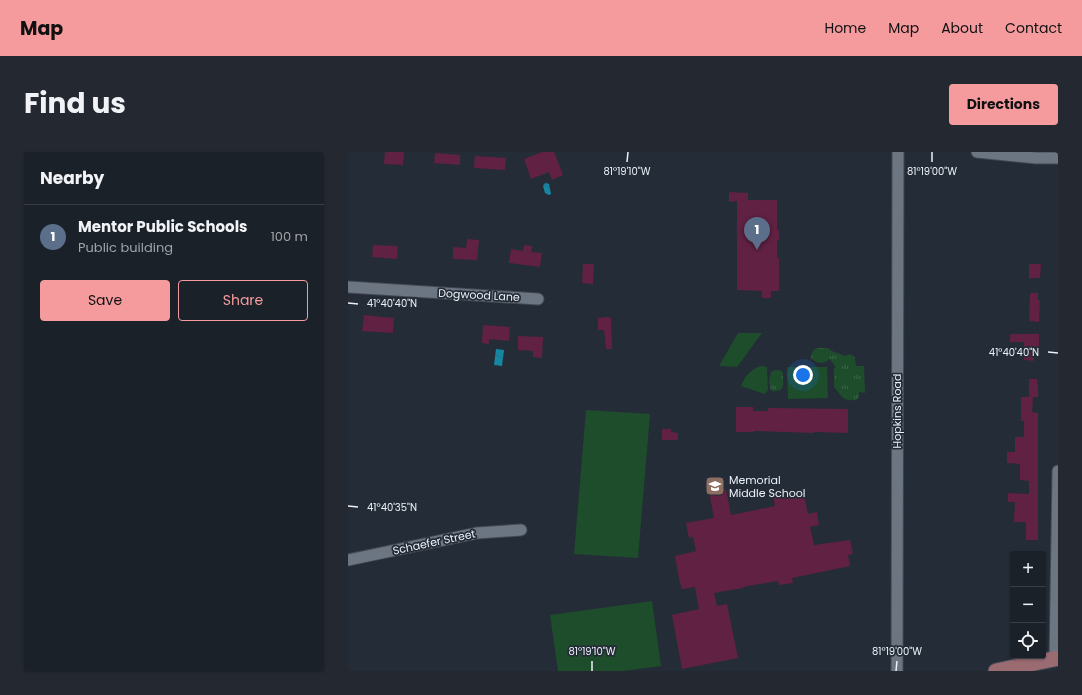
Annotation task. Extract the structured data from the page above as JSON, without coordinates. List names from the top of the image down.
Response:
{
  "streets": {
    "street": ["Dogwood Lane", "Hopkins Road", "Schaefer Street"]
  },
  "places": {
    "school or university": ["Memorial Middle School"]
  },
  "page": {
    "header": "Map",
    "nav": [
      "Home",
      "Map",
      "About",
      "Contact"
    ],
    "title": "Find us",
    "buttons": [
      "Directions",
      ["Save", "Share"]
    ],
    "heading": "Nearby",
    "list": [
      {
        "mark": "1",
        "name": "Mentor Public Schools",
        "note": "Public building",
        "value": "100 m"
      }
    ],
    "pins": "1",
    "map_buttons": ["+", "−"]
  },
  "coordinates": [
    "81°19'10\"W",
    "81°19'00\"W",
    "41°40'40\"N",
    "41°40'35\"N"
  ]
}
